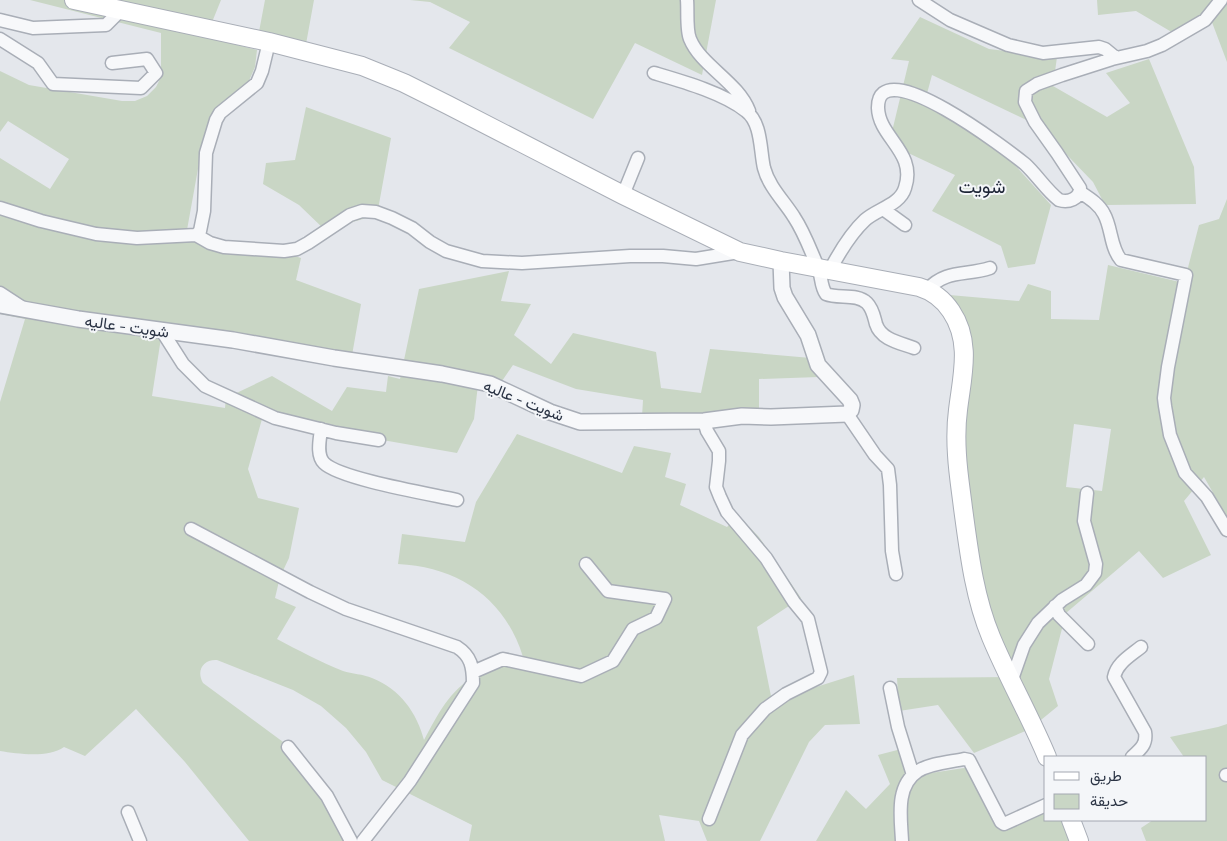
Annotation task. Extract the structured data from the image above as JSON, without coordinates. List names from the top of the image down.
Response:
{
  "streets": {
    "street": ["شويت - عاليه"]
  },
  "districts": ["شويت"],
  "legend": ["طريق", "حديقة"]
}
